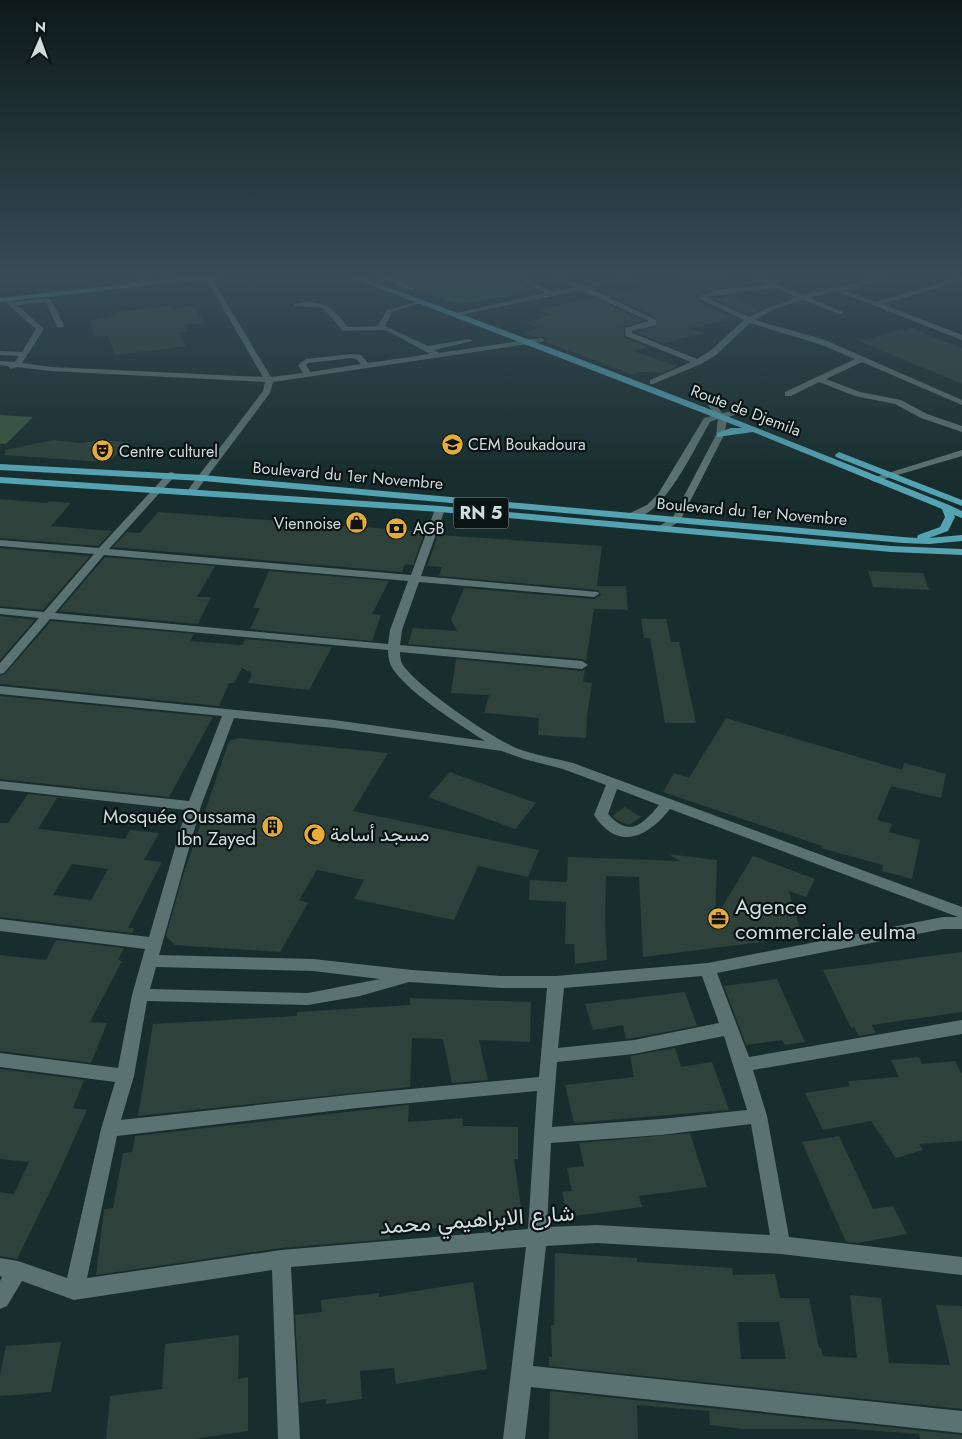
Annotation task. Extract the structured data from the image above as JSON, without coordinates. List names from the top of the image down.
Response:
{
  "streets": {
    "main road": ["Route de Djemila", "Boulevard du 1er Novembre", "RN 5"],
    "street": ["شارع الابراهيمي محمد"]
  },
  "places": {
    "school or university": ["CEM Boukadoura"],
    "theatre": ["Centre culturel"],
    "shop": ["Viennoise"],
    "bank": ["AGB"],
    "building": ["Mosquée Oussama Ibn Zayed"],
    "mosque": ["مسجد أسامة"],
    "office": ["Agence commerciale eulma"]
  },
  "north": "top"
}
